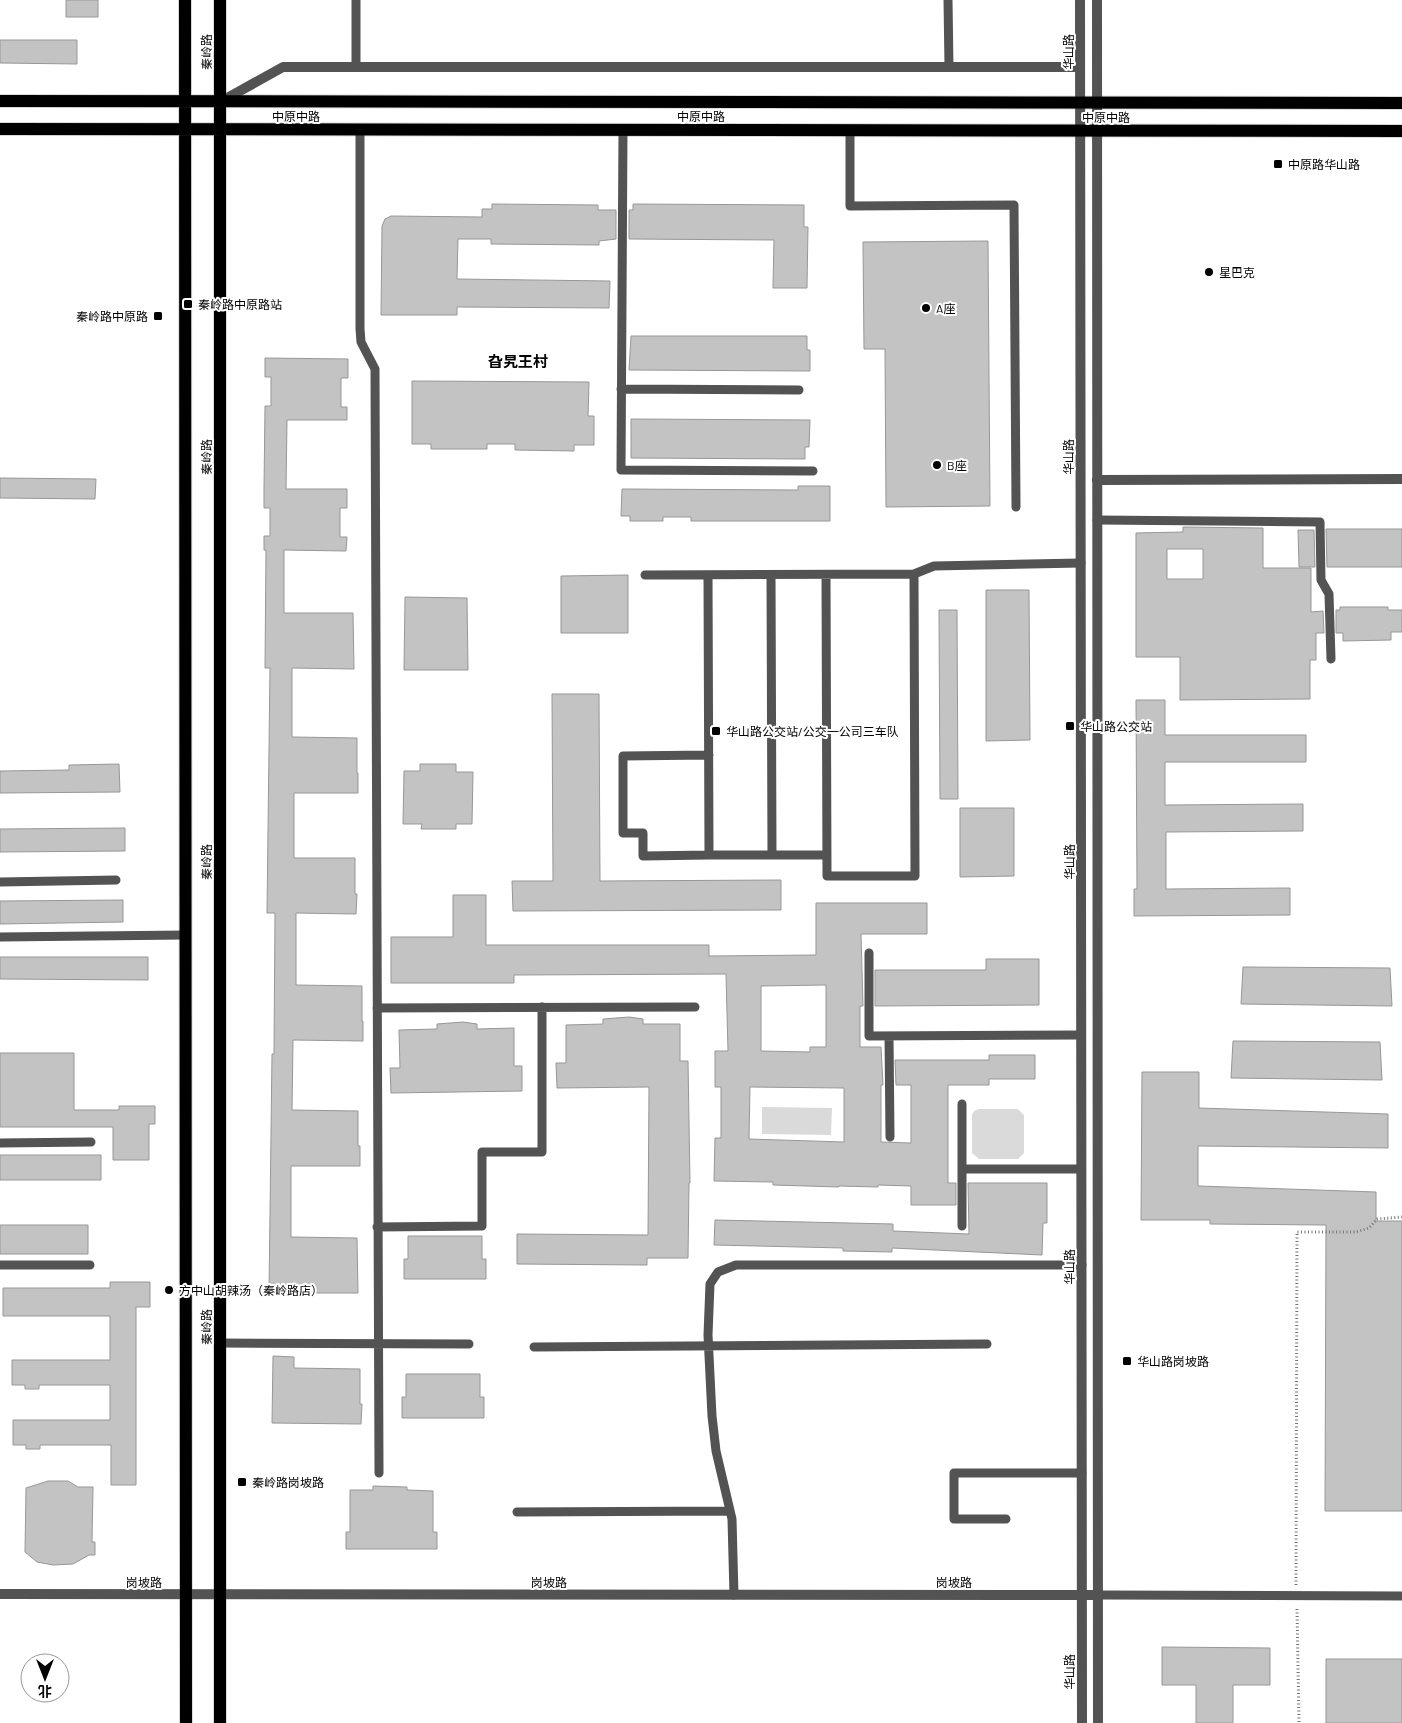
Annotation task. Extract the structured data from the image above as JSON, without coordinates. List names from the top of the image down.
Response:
{
  "streets": {
    "main road": ["秦岭路", "中原中路"],
    "street": ["华山路", "岗坡路"]
  },
  "crossings": [
    ["秦岭路", "中原中路"],
    ["秦岭路", "岗坡路"],
    ["华山路", "中原中路"],
    ["华山路", "岗坡路"]
  ],
  "districts": ["旮旯王村"],
  "places": {
    "transit": [
      "中原路华山路",
      "秦岭路中原路站",
      "秦岭路中原路",
      "华山路公交站",
      "华山路公交站/公交一公司三车队",
      "华山路岗坡路",
      "秦岭路岗坡路"
    ],
    "other": [
      "星巴克",
      "A座",
      "B座",
      "方中山胡辣汤（秦岭路店）"
    ]
  },
  "north": "bottom"
}
